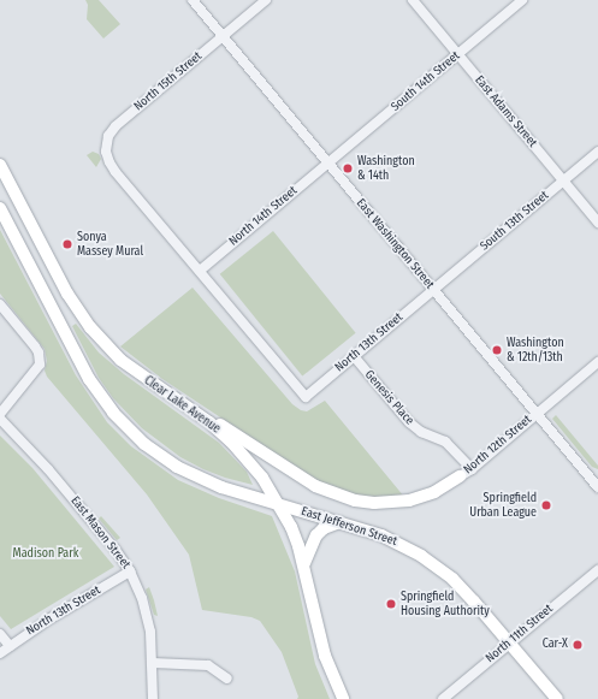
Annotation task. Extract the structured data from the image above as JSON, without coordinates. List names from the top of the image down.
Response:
{
  "streets": {
    "main road": ["Clear Lake Avenue", "East Jefferson Street"],
    "street": [
      "North 15th Street",
      "South 14th Street",
      "East Adams Street",
      "North 14th Street",
      "South 13th Street",
      "East Washington Street",
      "North 13th Street",
      "Genesis Place",
      "North 12th Street",
      "East Mason Street",
      "North 11th Street"
    ]
  },
  "crossings": [
    ["North 15th Street", "North 14th Street"],
    ["North 15th Street", "East Washington Street"],
    ["North 15th Street", "North 13th Street"],
    ["South 14th Street", "East Adams Street"],
    ["South 14th Street", "North 14th Street"],
    ["South 14th Street", "East Washington Street"],
    ["East Adams Street", "South 13th Street"],
    ["North 14th Street", "East Washington Street"],
    ["North 14th Street", "North 13th Street"],
    ["South 13th Street", "East Washington Street"],
    ["South 13th Street", "North 13th Street"],
    ["East Washington Street", "North 13th Street"],
    ["East Washington Street", "North 12th Street"],
    ["North 13th Street", "Genesis Place"],
    ["North 13th Street", "East Mason Street"],
    ["Genesis Place", "North 12th Street"],
    ["Clear Lake Avenue", "East Jefferson Street"],
    ["East Jefferson Street", "North 11th Street"]
  ],
  "parks": ["Madison Park"],
  "places": [
    "Washington & 14th",
    "Sonya Massey Mural",
    "Washington & 12th/13th",
    "Springfield Urban League",
    "Springfield Housing Authority",
    "Car-X"
  ]
}
